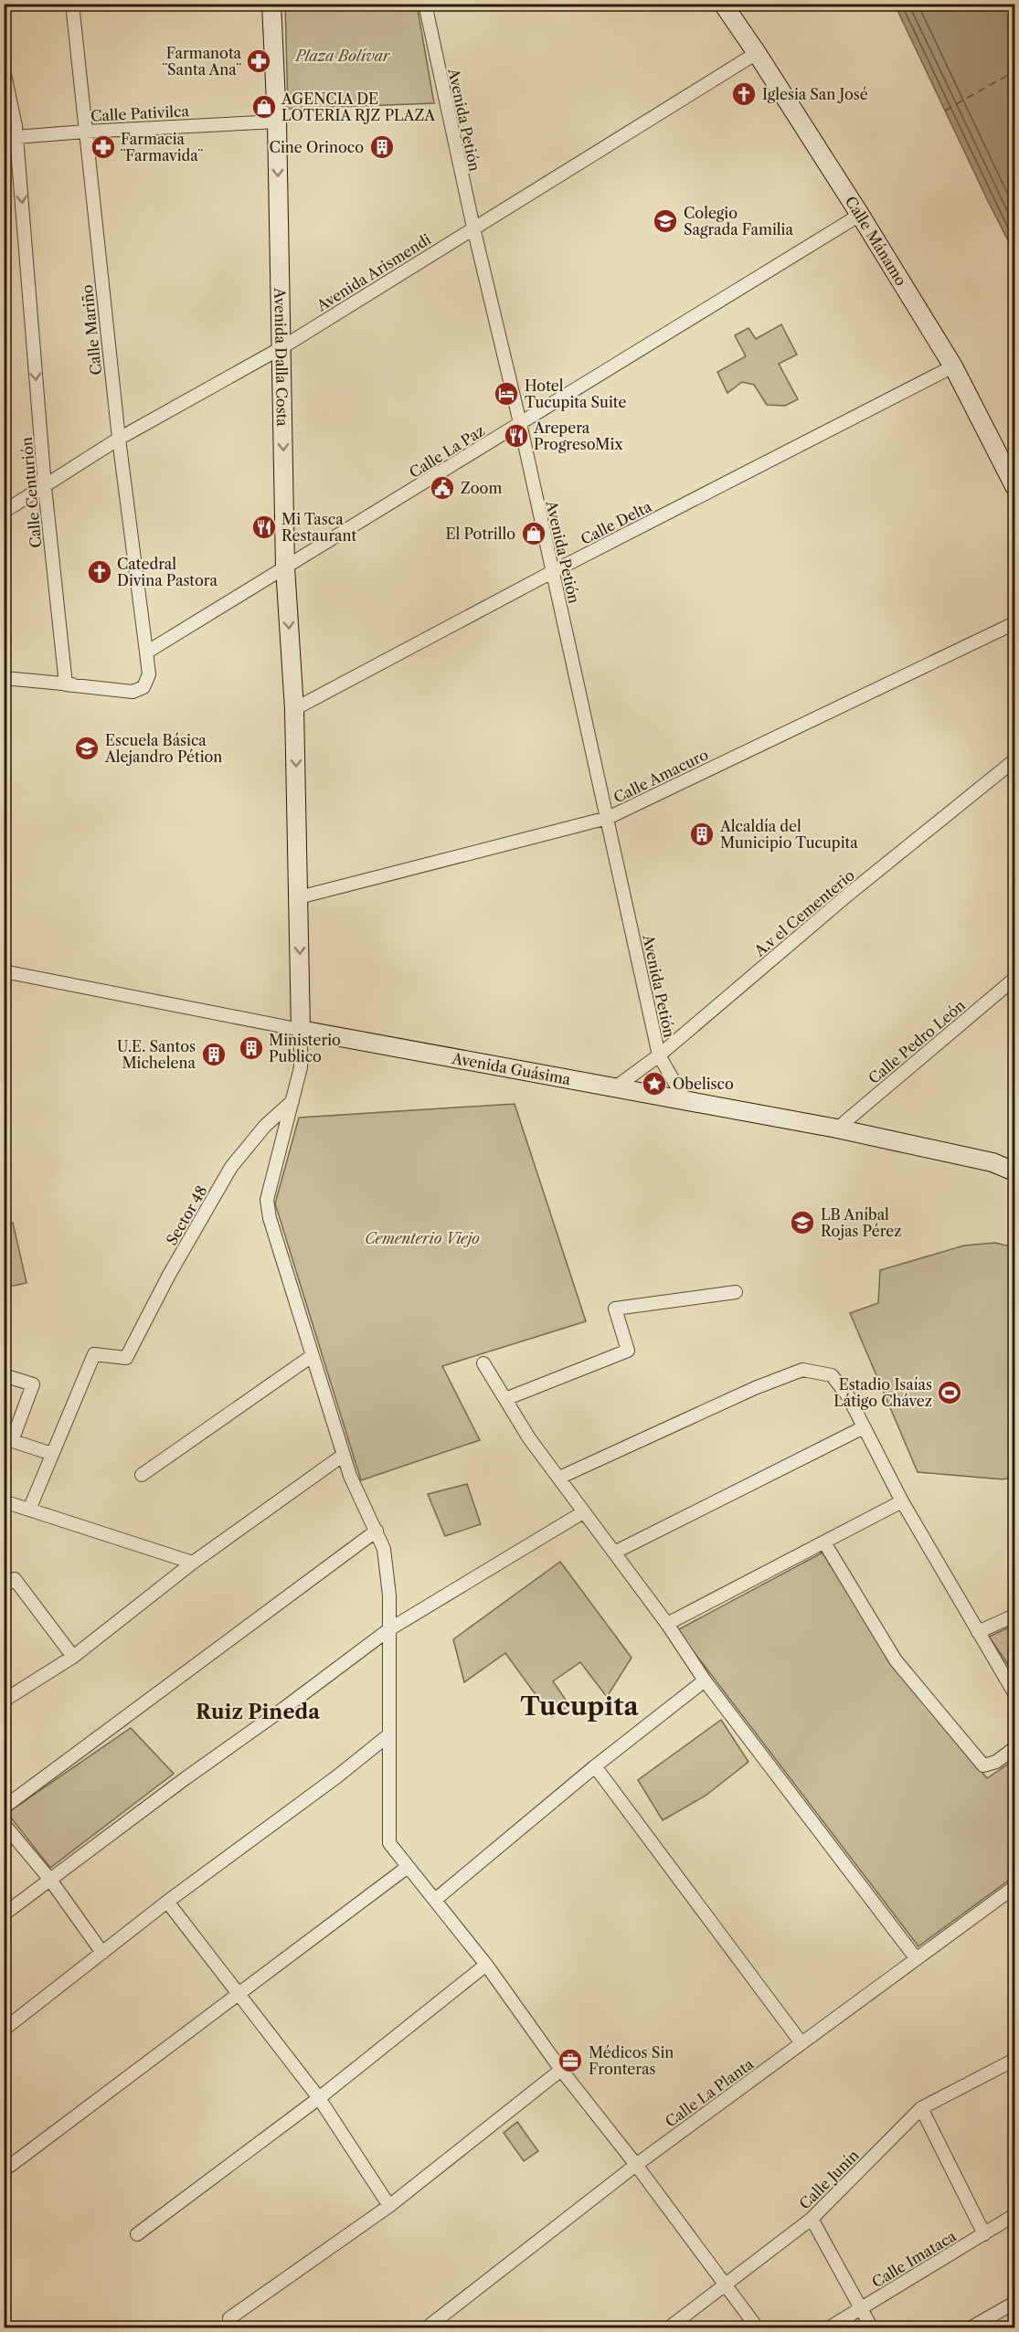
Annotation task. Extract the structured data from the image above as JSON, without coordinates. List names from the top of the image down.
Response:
{
  "streets": {
    "main road": ["Calle Mánamo", "Avenida Dalla Costa", "Avenida Guásima"],
    "street": [
      "Calle Pativilca",
      "Avenida Petión",
      "Avenida Arismendi",
      "Calle Mariño",
      "Calle La Paz",
      "Calle Centurión",
      "Calle Delta",
      "Calle Amacuro",
      "A.v el Cementerio",
      "Calle Pedro León",
      "Sector 48",
      "Calle La Planta",
      "Calle Junín",
      "Calle Imataca"
    ]
  },
  "crossings": [
    ["Calle Pativilca", "Calle Mariño"],
    ["Calle Pativilca", "Avenida Dalla Costa"],
    ["Calle Pativilca", "Calle Centurión"],
    ["Avenida Petión", "Avenida Arismendi"],
    ["Avenida Petión", "Calle La Paz"],
    ["Avenida Petión", "Calle Delta"],
    ["Avenida Petión", "Calle Amacuro"],
    ["Avenida Petión", "A.v el Cementerio"],
    ["Avenida Petión", "Avenida Guásima"],
    ["Calle Mánamo", "Avenida Arismendi"],
    ["Calle Mánamo", "Calle La Paz"],
    ["Calle Mánamo", "Calle Delta"],
    ["Avenida Arismendi", "Calle Mariño"],
    ["Avenida Arismendi", "Avenida Dalla Costa"],
    ["Avenida Arismendi", "Calle Centurión"],
    ["Calle Mariño", "Calle La Paz"],
    ["Avenida Dalla Costa", "Calle La Paz"],
    ["Avenida Dalla Costa", "Calle Delta"],
    ["Avenida Dalla Costa", "Calle Amacuro"],
    ["Avenida Dalla Costa", "Avenida Guásima"],
    ["A.v el Cementerio", "Avenida Guásima"],
    ["Calle Pedro León", "Avenida Guásima"]
  ],
  "one_way": ["Avenida Dalla Costa", "Calle Centurión"],
  "districts": ["Tucupita", "Ruiz Pineda"],
  "parks": ["Plaza Bolívar", "Cementerio Viejo"],
  "places": {
    "pharmacy": ["Farmanota ¨Santa Ana¨", "Farmacia ¨Farmavida¨"],
    "church": ["Iglesia San José", "Catedral Divina Pastora"],
    "shop": ["AGENCIA DE LOTERIA RJZ PLAZA", "El Potrillo"],
    "building": [
      "Cine Orinoco",
      "Alcaldía del Municipio Tucupita",
      "Ministerio Publico",
      "U.E. Santos Michelena"
    ],
    "school or university": ["Colegio Sagrada Familia", "Escuela Básica Alejandro Pétion", "LB Aníbal Rojas Pérez"],
    "hotel": ["Hotel Tucupita Suite"],
    "restaurant": ["Arepera ProgresoMix", "Mi Tasca Restaurant"],
    "public building": ["Zoom"],
    "place": ["Obelisco"],
    "sports": ["Estadio Isaías Látigo Chávez"],
    "office": ["Médicos Sin Fronteras"]
  }
}
